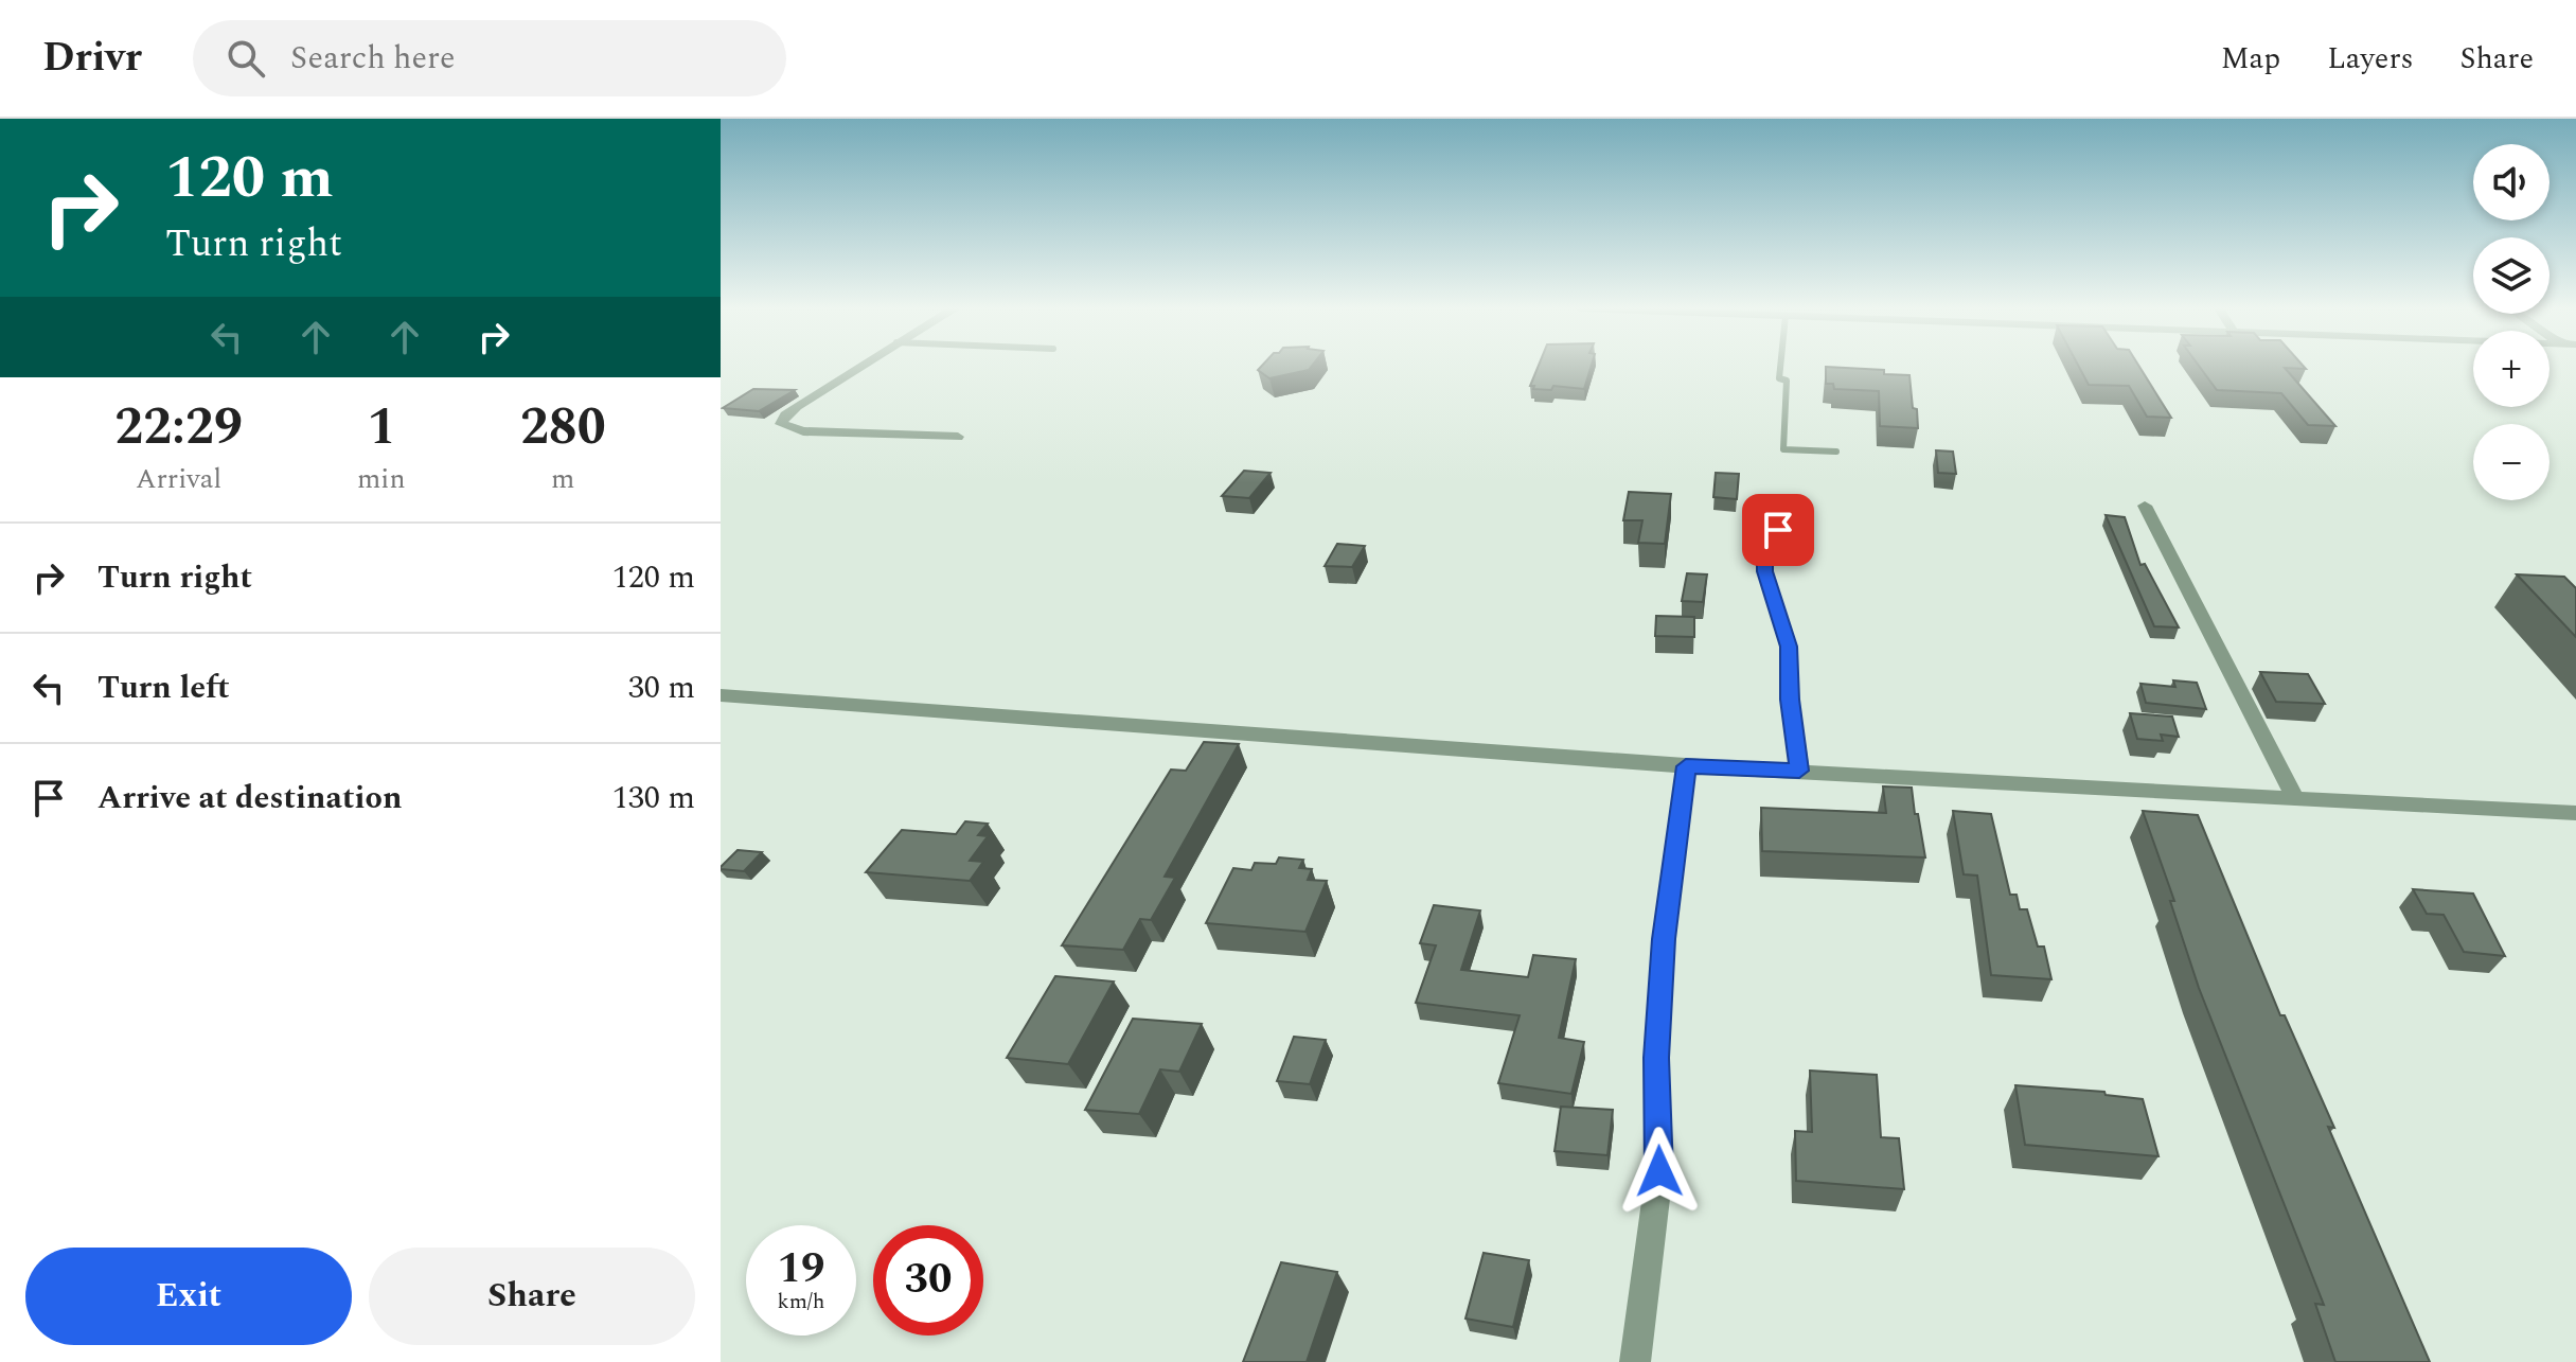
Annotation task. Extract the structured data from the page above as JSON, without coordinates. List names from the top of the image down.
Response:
{
  "page": {
    "header": "Drivr",
    "search": "Search here",
    "nav": ["Map", "Layers", "Share"],
    "turn": ["120 m", "Turn right"],
    "map_buttons": ["+", "−"],
    "eta": [
      "22:29",
      "Arrival",
      "1",
      "min",
      "280",
      "m"
    ],
    "list": [
      {
        "name": "Turn right",
        "value": "120 m"
      },
      {
        "name": "Turn left",
        "value": "30 m"
      },
      {
        "name": "Arrive at destination",
        "value": "130 m"
      }
    ],
    "speed": "19 km/h",
    "limit": "30",
    "buttons": ["Exit", "Share"]
  }
}
